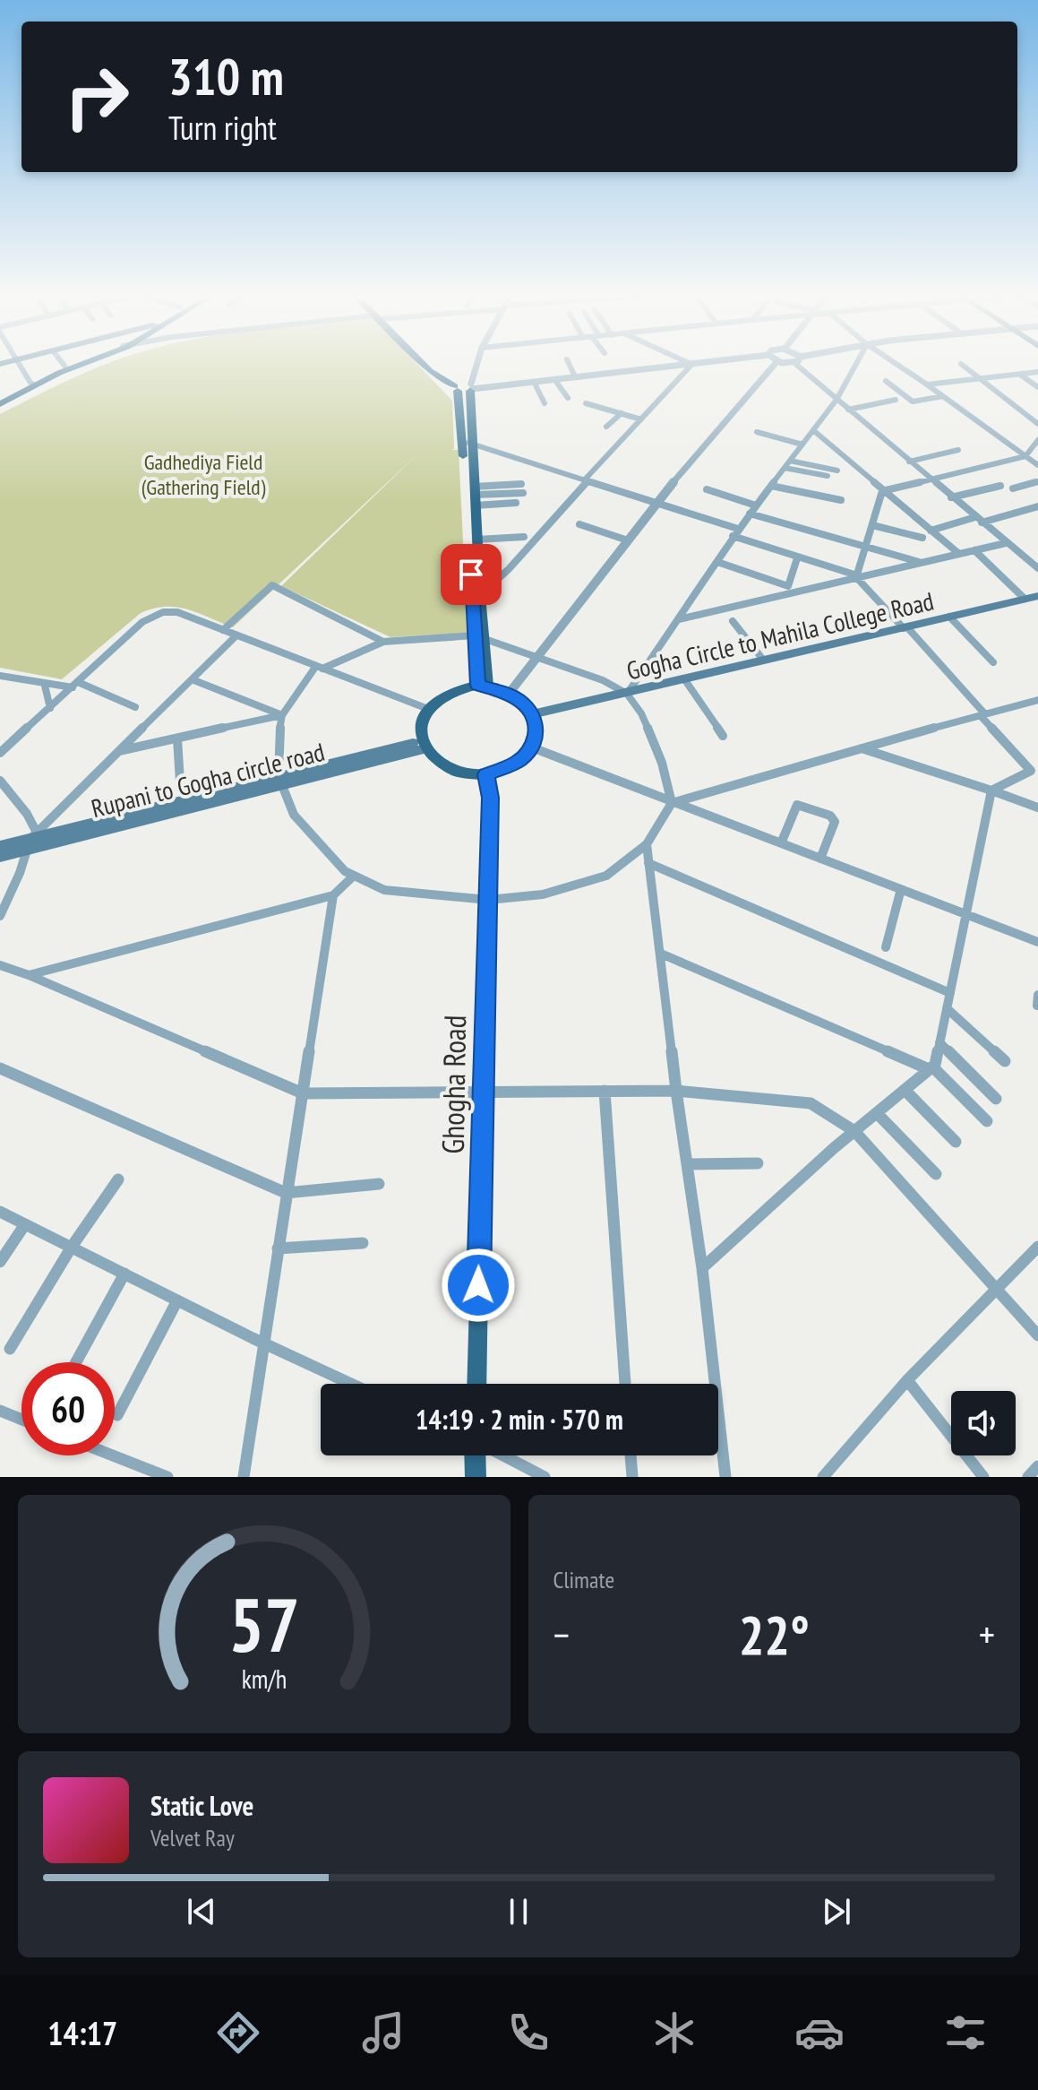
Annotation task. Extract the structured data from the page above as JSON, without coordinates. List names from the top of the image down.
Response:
{
  "streets": {
    "main road": ["Gogha Circle to Mahila College Road", "Rupani to Gogha circle road", "Ghogha Road"]
  },
  "crossings": [
    ["Gogha Circle to Mahila College Road", "Rupani to Gogha circle road"],
    ["Gogha Circle to Mahila College Road", "Ghogha Road"],
    ["Rupani to Gogha circle road", "Ghogha Road"]
  ],
  "parks": ["Gadhediya Field (Gathering Field)"],
  "page": {
    "turn": ["310 m", "Turn right"],
    "limit": "60",
    "trip": "14:19 · 2 min · 570 m",
    "tile": "Climate",
    "heat": ["−", "22°", "+"],
    "song": ["Static Love", "Velvet Ray"],
    "tabs": "14:17",
    "gauge": ["57", "km/h"]
  }
}
